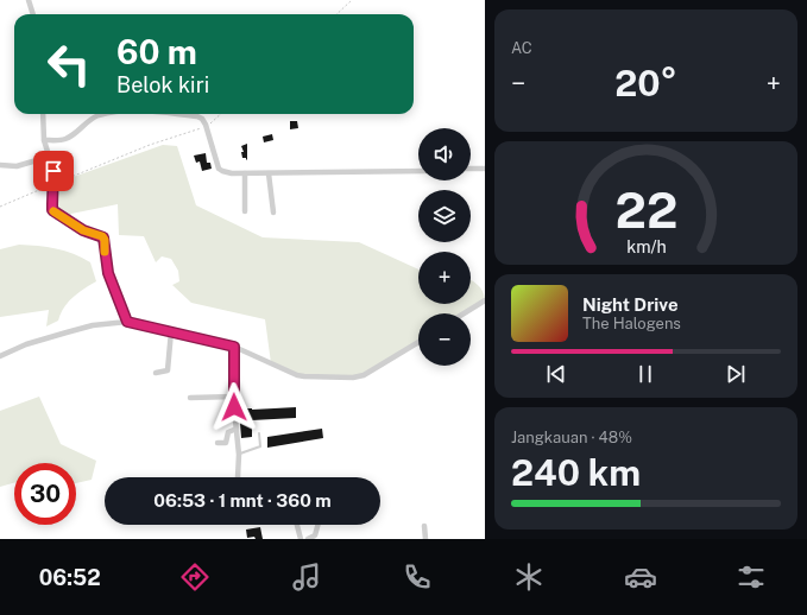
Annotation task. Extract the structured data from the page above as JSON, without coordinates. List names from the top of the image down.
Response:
{
  "page": {
    "tile": [
      "AC",
      ["Jangkauan · 48%", "240 km"]
    ],
    "turn": ["60 m", "Belok kiri"],
    "heat": ["−", "20°", "+"],
    "map_buttons": ["+", "−"],
    "song": ["Night Drive", "The Halogens"],
    "limit": "30",
    "trip": "06:53 · 1 mnt · 360 m",
    "tabs": "06:52",
    "gauge": ["22", "km/h"]
  }
}
